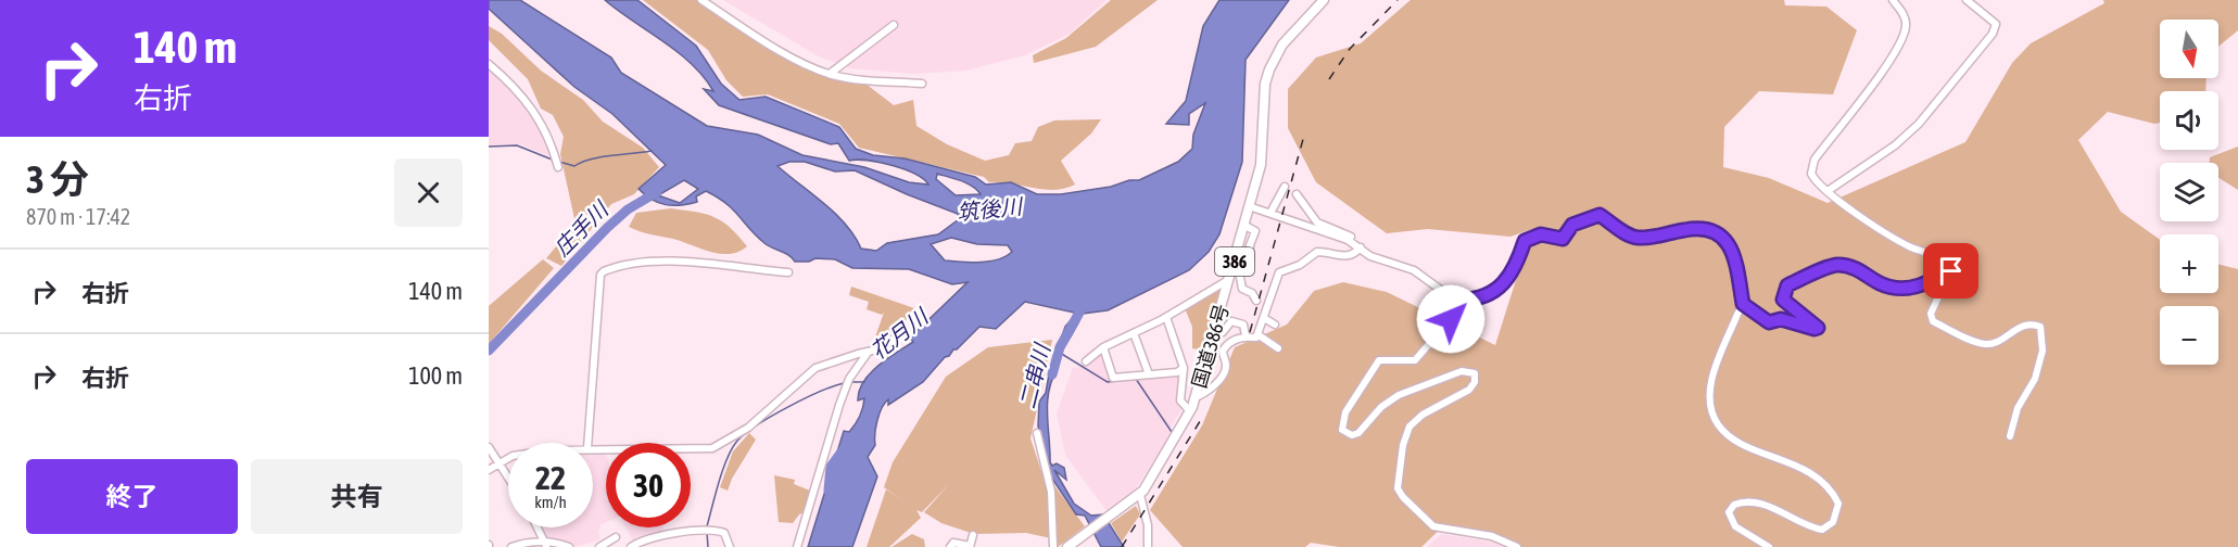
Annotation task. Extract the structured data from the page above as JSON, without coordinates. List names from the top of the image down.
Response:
{
  "streets": {
    "highway": ["386", "国道386号"]
  },
  "water": [
    "筑後川",
    "庄手川",
    "花月川",
    "二串川"
  ],
  "north": "bottom",
  "page": {
    "turn": ["140 m", "右折"],
    "map_buttons": ["+", "−"],
    "heading": ["3 分", "870 m · 17:42"],
    "list": [
      {
        "name": "右折",
        "value": "140 m"
      },
      {
        "name": "右折",
        "value": "100 m"
      }
    ],
    "speed": "22 km/h",
    "limit": "30",
    "buttons": ["終了", "共有"]
  }
}
